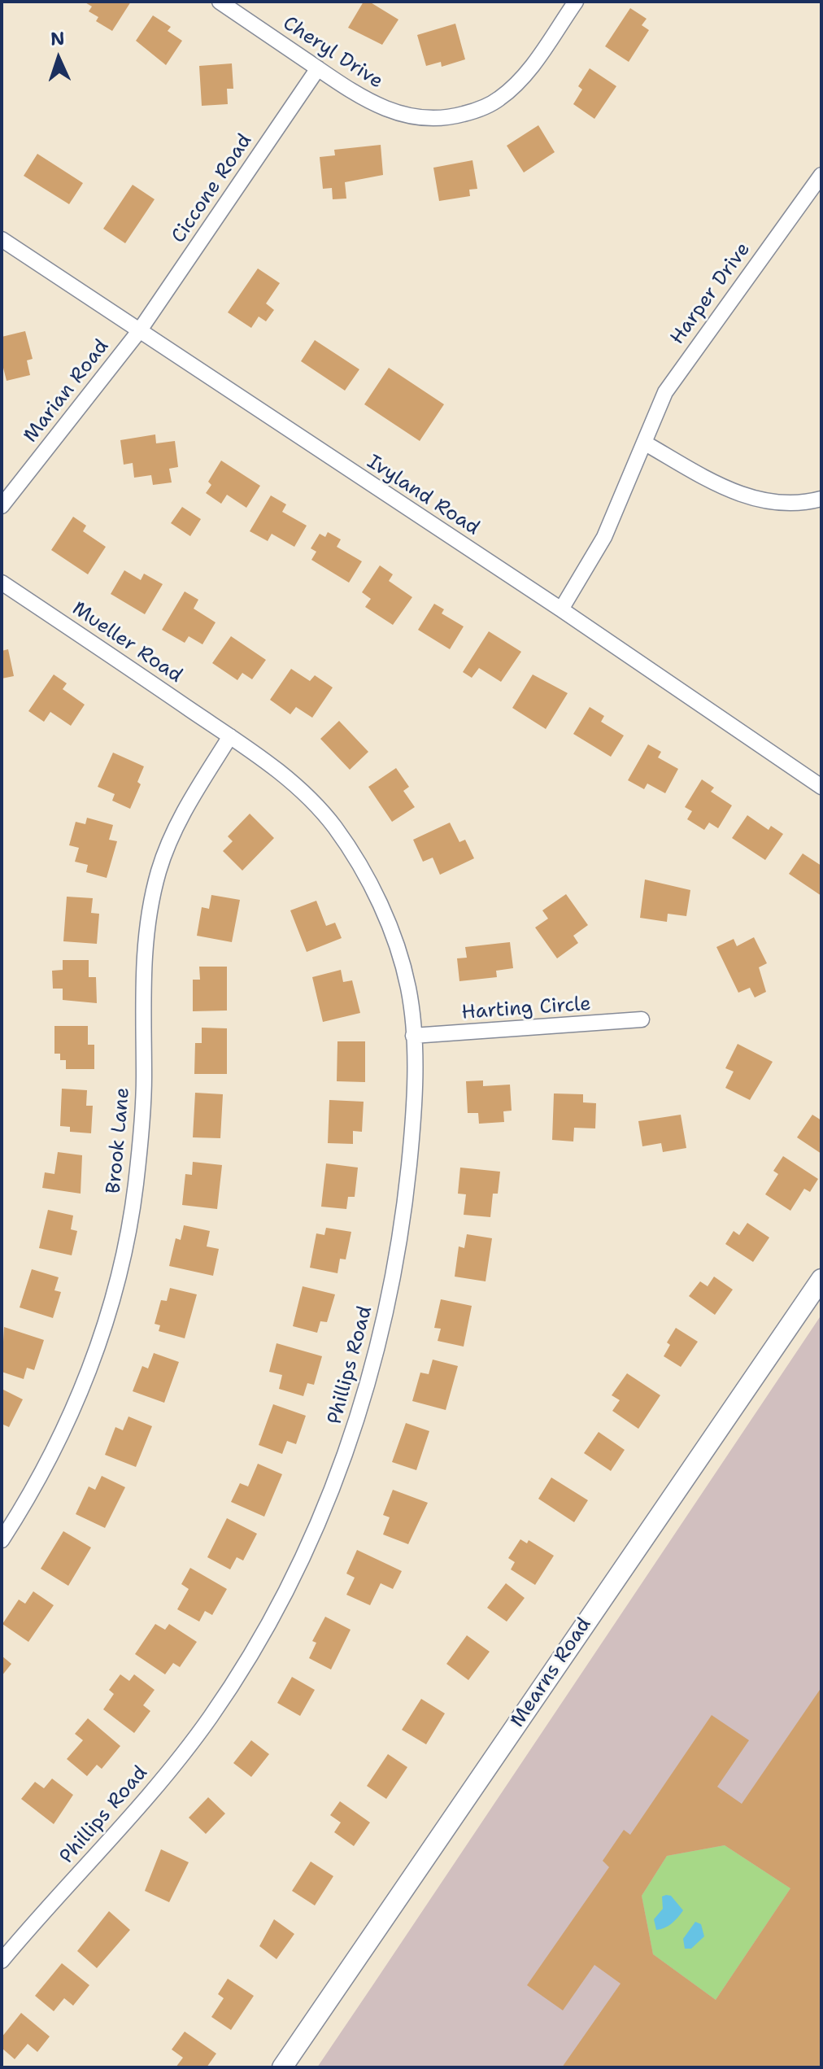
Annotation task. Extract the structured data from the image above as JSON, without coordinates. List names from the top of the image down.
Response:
{
  "streets": {
    "street": [
      "Cheryl Drive",
      "Ciccone Road",
      "Harper Drive",
      "Marian Road",
      "Ivyland Road",
      "Mueller Road",
      "Harting Circle",
      "Brook Lane",
      "Phillips Road",
      "Mearns Road"
    ]
  },
  "crossings": [
    ["Cheryl Drive", "Ciccone Road"],
    ["Ciccone Road", "Marian Road"],
    ["Ciccone Road", "Ivyland Road"],
    ["Harper Drive", "Ivyland Road"],
    ["Marian Road", "Ivyland Road"],
    ["Mueller Road", "Brook Lane"],
    ["Mueller Road", "Phillips Road"],
    ["Harting Circle", "Phillips Road"],
    ["Brook Lane", "Phillips Road"]
  ],
  "north": "top"
}
